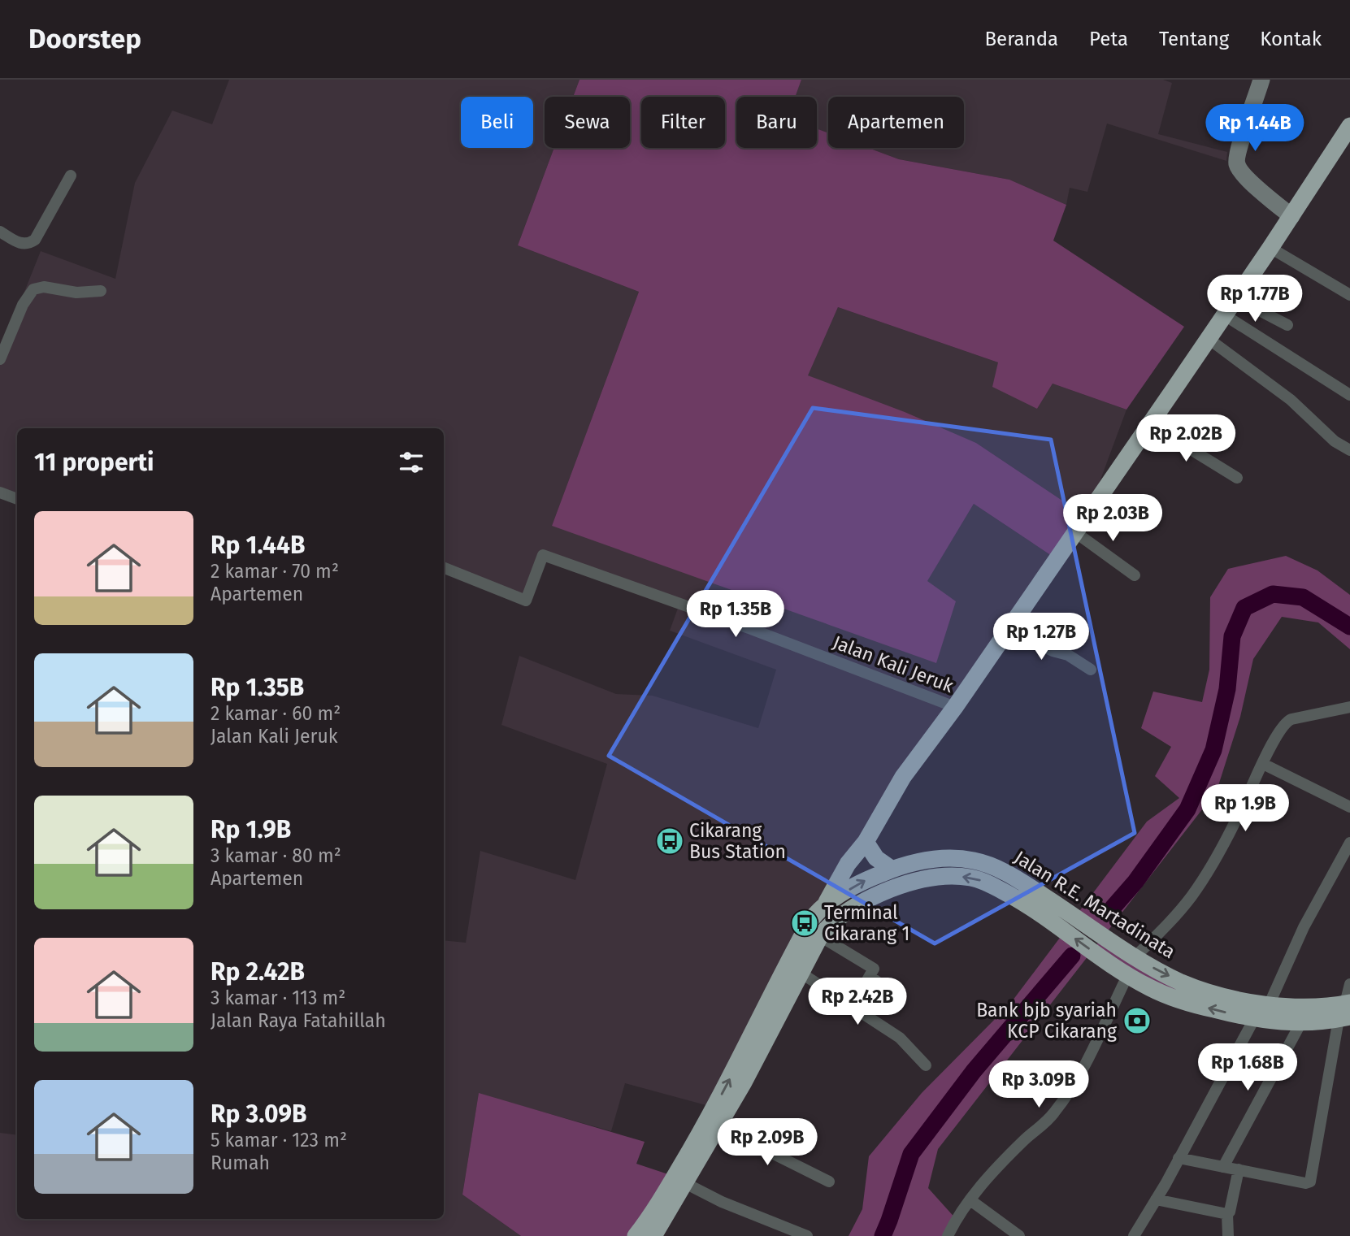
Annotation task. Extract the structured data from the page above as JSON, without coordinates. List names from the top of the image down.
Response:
{
  "streets": {
    "highway": ["Jalan R.E. Martadinata"],
    "street": ["Jalan Kali Jeruk"]
  },
  "places": {
    "bus stop": ["Cikarang Bus Station", "Terminal Cikarang 1"],
    "bank": ["Bank bjb syariah KCP Cikarang"]
  },
  "page": {
    "header": "Doorstep",
    "nav": [
      "Beranda",
      "Peta",
      "Tentang",
      "Kontak"
    ],
    "chip": [
      "Beli",
      "Sewa",
      "Filter",
      "Baru",
      "Apartemen"
    ],
    "price": [
      "Rp 1.44B",
      "Rp 1.77B",
      "Rp 2.02B",
      "Rp 2.03B",
      "Rp 1.35B",
      "Rp 1.27B",
      "Rp 1.9B",
      "Rp 2.42B",
      "Rp 1.68B",
      "Rp 3.09B",
      "Rp 2.09B"
    ],
    "heading": "11 properti",
    "list": [
      {
        "name": "Rp 1.44B",
        "note": "2 kamar · 70 m² · Apartemen"
      },
      {
        "name": "Rp 1.35B",
        "note": "2 kamar · 60 m² · Jalan Kali Jeruk"
      },
      {
        "name": "Rp 1.9B",
        "note": "3 kamar · 80 m² · Apartemen"
      },
      {
        "name": "Rp 2.42B",
        "note": "3 kamar · 113 m² · Jalan Raya Fatahillah"
      },
      {
        "name": "Rp 3.09B",
        "note": "5 kamar · 123 m² · Rumah"
      }
    ]
  }
}
